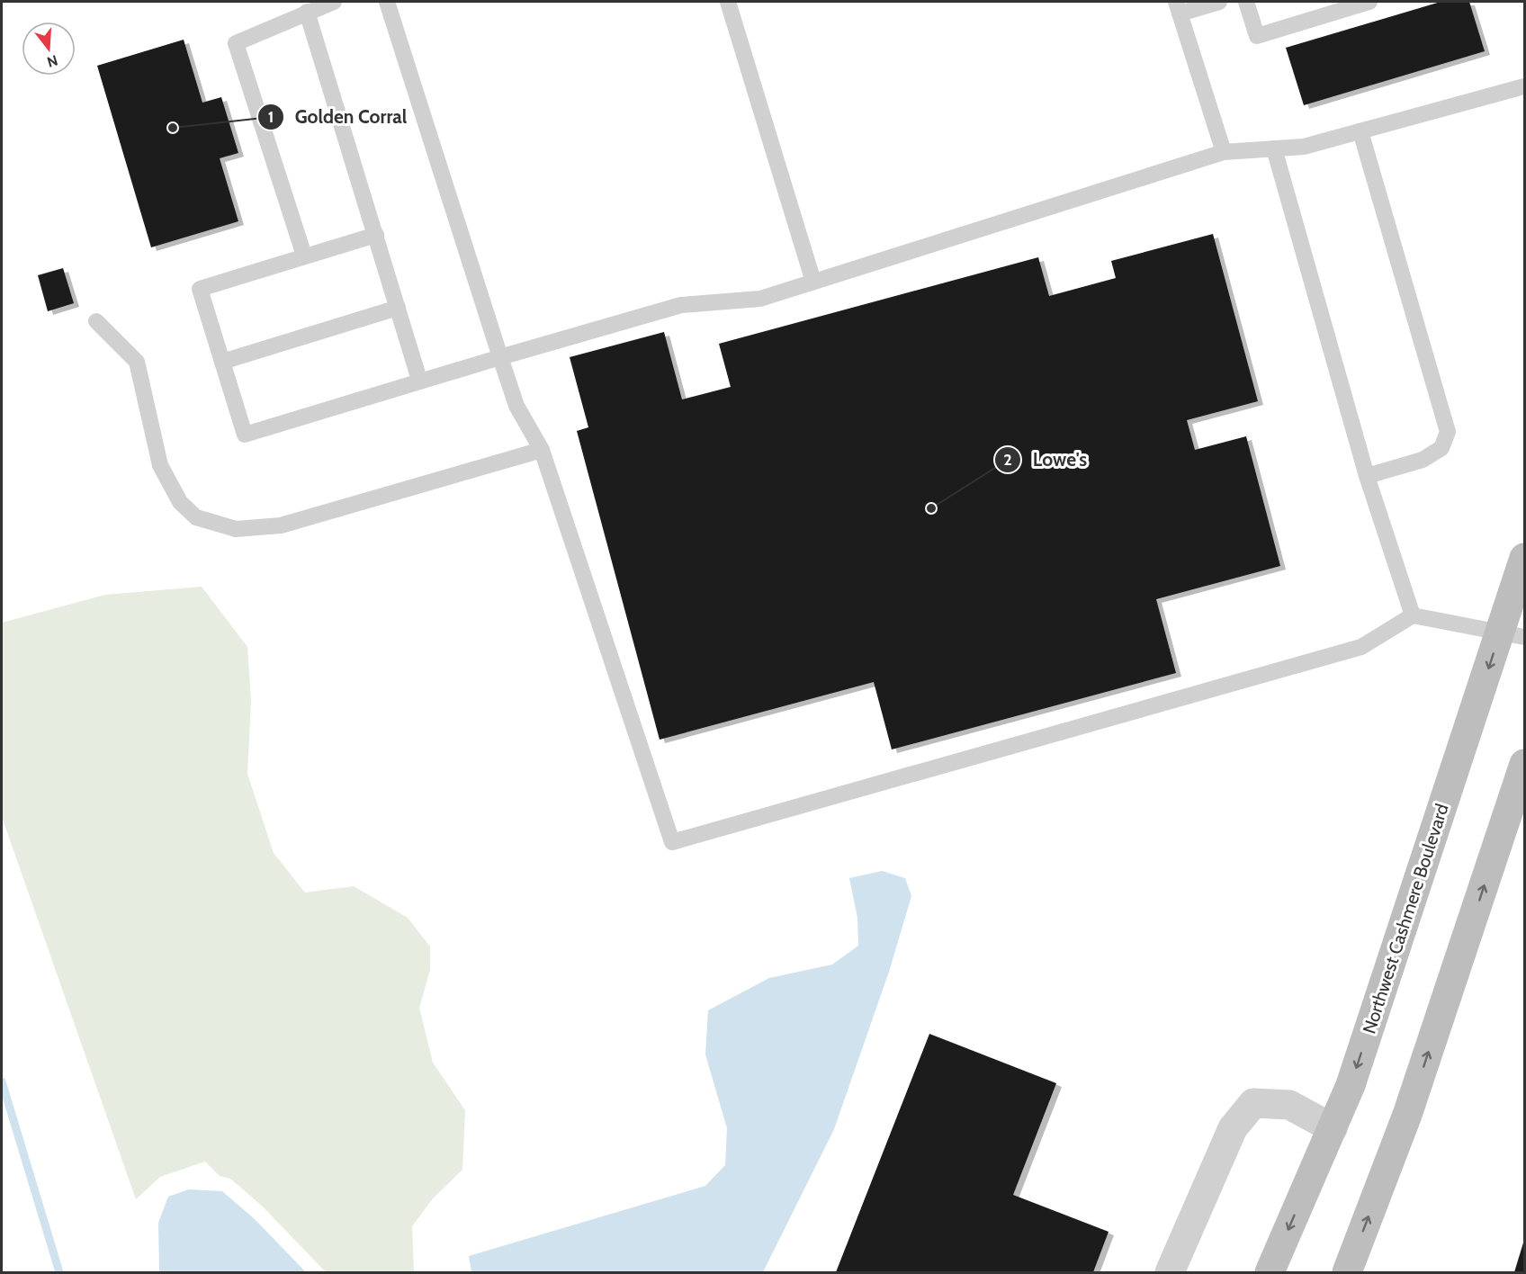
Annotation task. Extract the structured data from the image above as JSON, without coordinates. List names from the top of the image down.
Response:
{
  "streets": {
    "street": ["Northwest Cashmere Boulevard"]
  },
  "places": ["Golden Corral", "Lowe's"],
  "north": "bottom"
}
